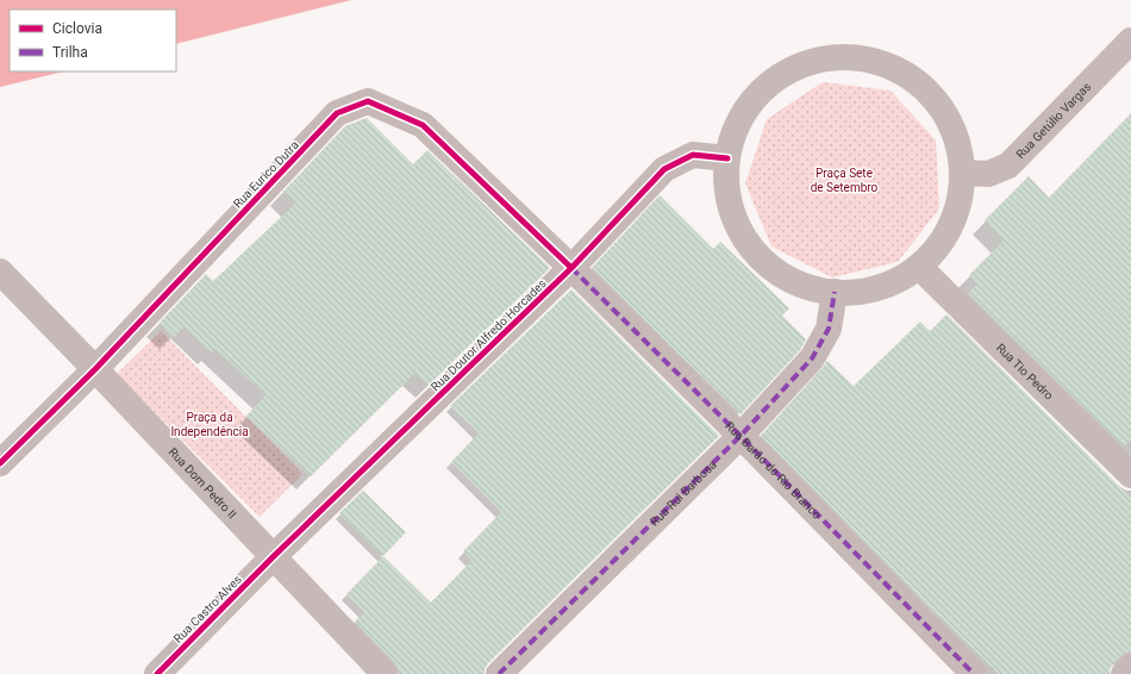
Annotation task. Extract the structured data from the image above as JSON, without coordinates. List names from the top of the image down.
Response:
{
  "streets": {
    "street": [
      "Rua Getúlio Vargas",
      "Rua Eurico Dutra",
      "Rua Doutor Alfredo Horcades",
      "Rua Tio Pedro",
      "Rua Barão do Rio Branco",
      "Rua Dom Pedro II",
      "Rua Rui Barbosa",
      "Rua Castro Alves"
    ]
  },
  "crossings": [
    ["Rua Eurico Dutra", "Rua Doutor Alfredo Horcades"],
    ["Rua Eurico Dutra", "Rua Barão do Rio Branco"],
    ["Rua Eurico Dutra", "Rua Dom Pedro II"],
    ["Rua Doutor Alfredo Horcades", "Rua Barão do Rio Branco"],
    ["Rua Doutor Alfredo Horcades", "Rua Dom Pedro II"],
    ["Rua Doutor Alfredo Horcades", "Rua Castro Alves"],
    ["Rua Barão do Rio Branco", "Rua Rui Barbosa"],
    ["Rua Dom Pedro II", "Rua Castro Alves"]
  ],
  "parks": ["Praça Sete de Setembro", "Praça da Independência"],
  "legend": ["Ciclovia", "Trilha"]
}
